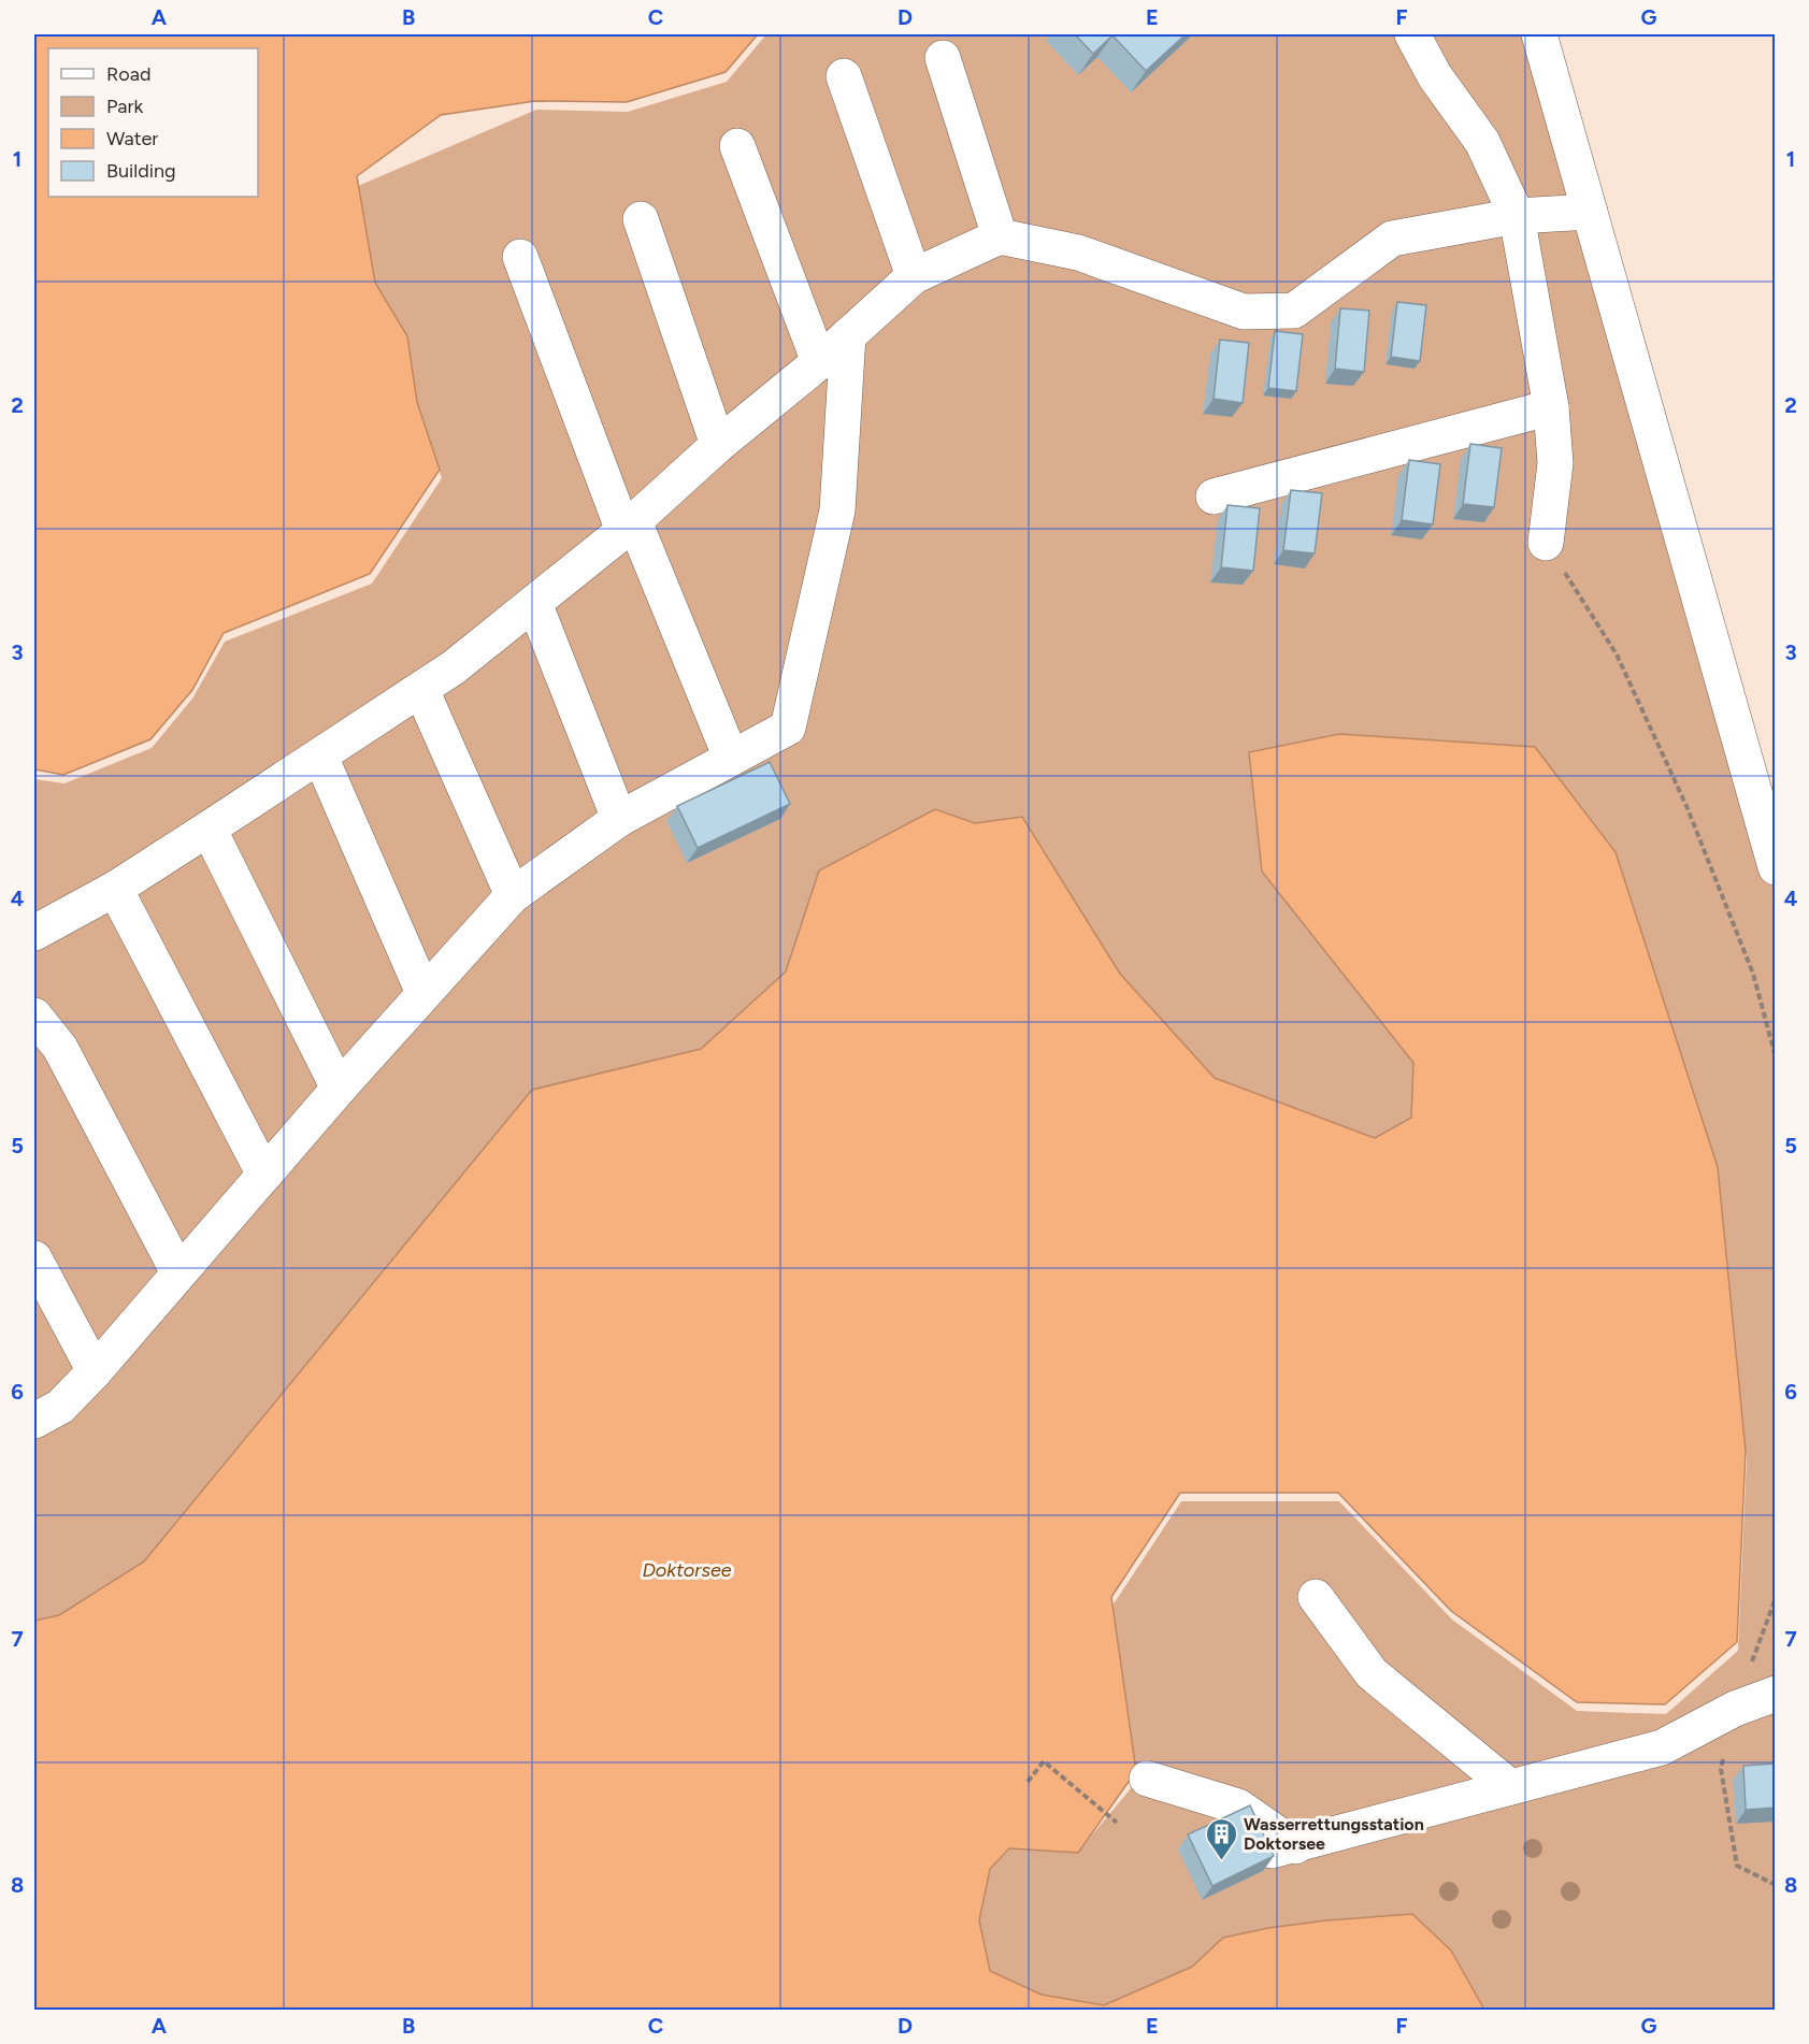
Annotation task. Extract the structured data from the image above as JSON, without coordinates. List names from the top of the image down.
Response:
{
  "water": ["Doktorsee"],
  "places": {
    "building": ["Wasserrettungsstation Doktorsee"]
  },
  "legend": [
    "Road",
    "Park",
    "Water",
    "Building"
  ],
  "grid": {
    "columns": [
      "A",
      "B",
      "C",
      "D",
      "E",
      "F",
      "G"
    ],
    "rows": [
      "1",
      "2",
      "3",
      "4",
      "5",
      "6",
      "7",
      "8"
    ]
  }
}
